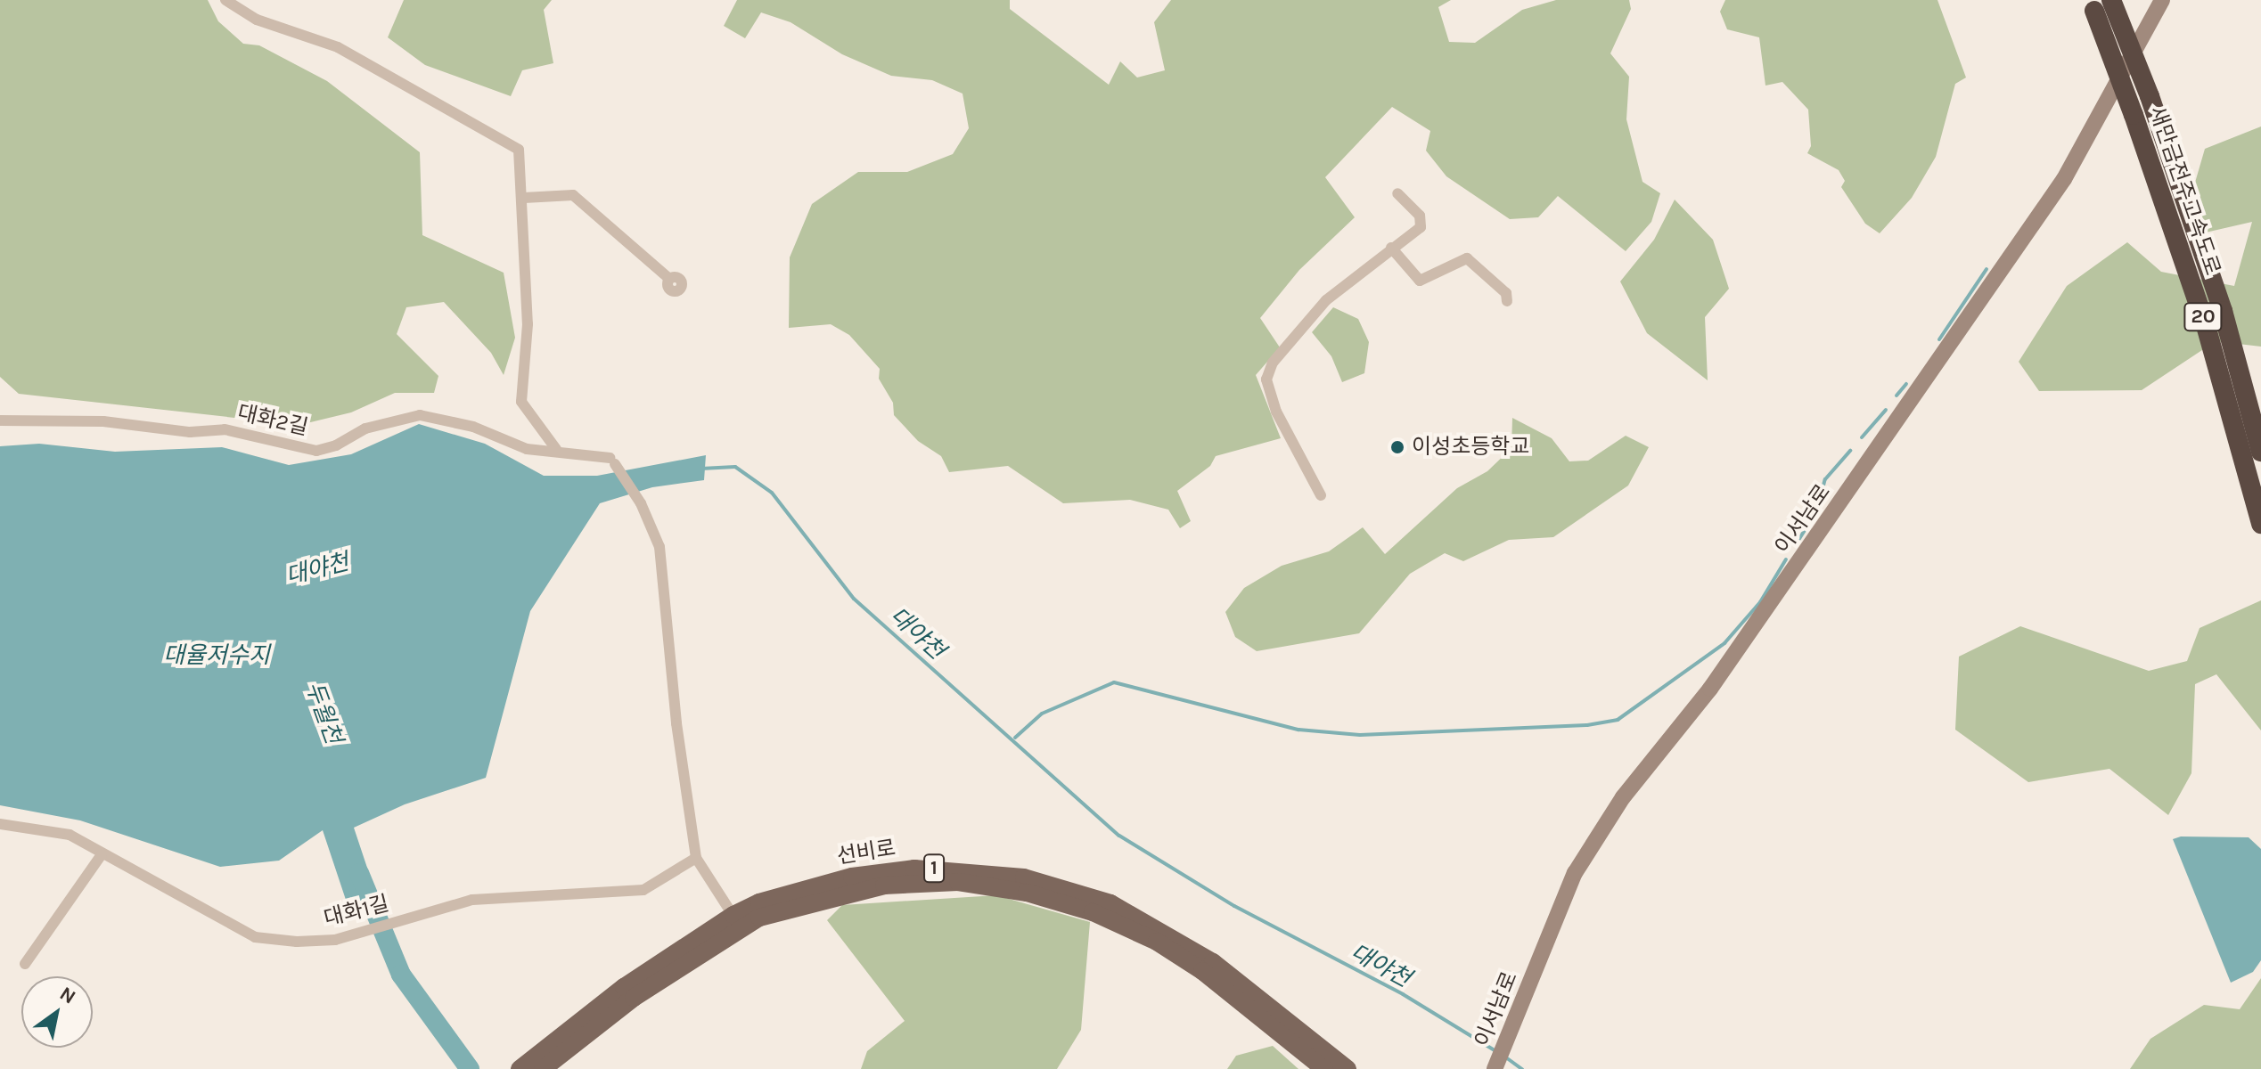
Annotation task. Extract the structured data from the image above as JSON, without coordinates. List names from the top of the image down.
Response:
{
  "streets": {
    "highway": ["새만금전주고속도로", "20"],
    "main road": ["이서남로", "선비로", "1"],
    "street": ["대화2길", "대화1길"]
  },
  "crossings": [
    ["대화2길", "대화1길"]
  ],
  "water": ["대야천", "대율저수지", "두월천"],
  "places": ["이성초등학교"],
  "north": "top right"
}
